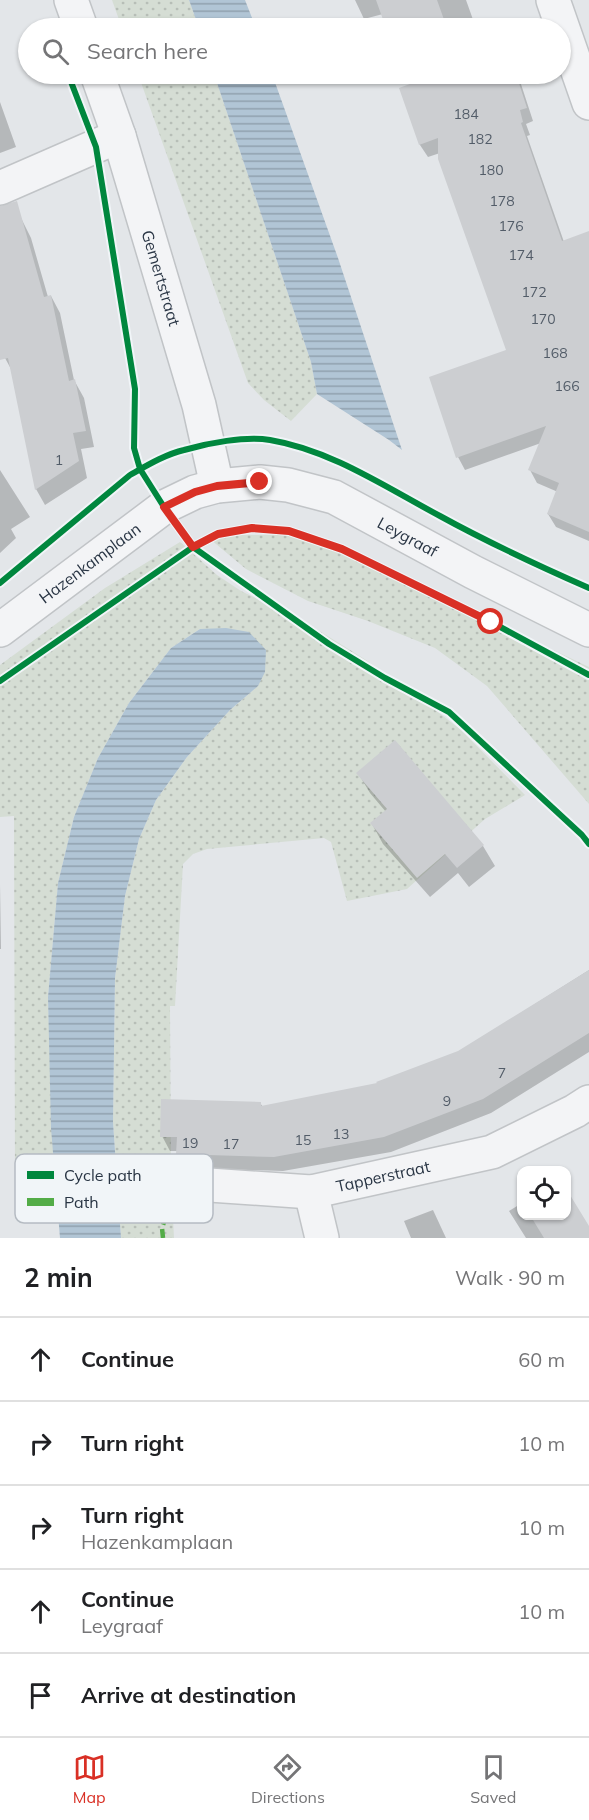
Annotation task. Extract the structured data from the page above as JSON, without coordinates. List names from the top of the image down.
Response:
{
  "streets": {
    "street": [
      "Gemertstraat",
      "Leygraaf",
      "Hazenkamplaan",
      "Tapperstraat"
    ]
  },
  "crossings": [
    ["Gemertstraat", "Leygraaf"],
    ["Gemertstraat", "Hazenkamplaan"],
    ["Leygraaf", "Hazenkamplaan"]
  ],
  "house_numbers": [
    "184",
    "182",
    "180",
    "178",
    "176",
    "174",
    "172",
    "170",
    "168",
    "166",
    "1",
    "7",
    "9",
    "13",
    "15",
    "19",
    "17"
  ],
  "legend": ["Cycle path", "Path"],
  "page": {
    "search": "Search here",
    "heading": ["2 min", "Walk · 90 m"],
    "list": [
      ["Continue", "60 m"],
      ["Turn right", "10 m"],
      ["Turn right", "Hazenkamplaan", "10 m"],
      ["Continue", "Leygraaf", "10 m"],
      "Arrive at destination"
    ],
    "nav": ["Map", "Directions", "Saved"]
  }
}
